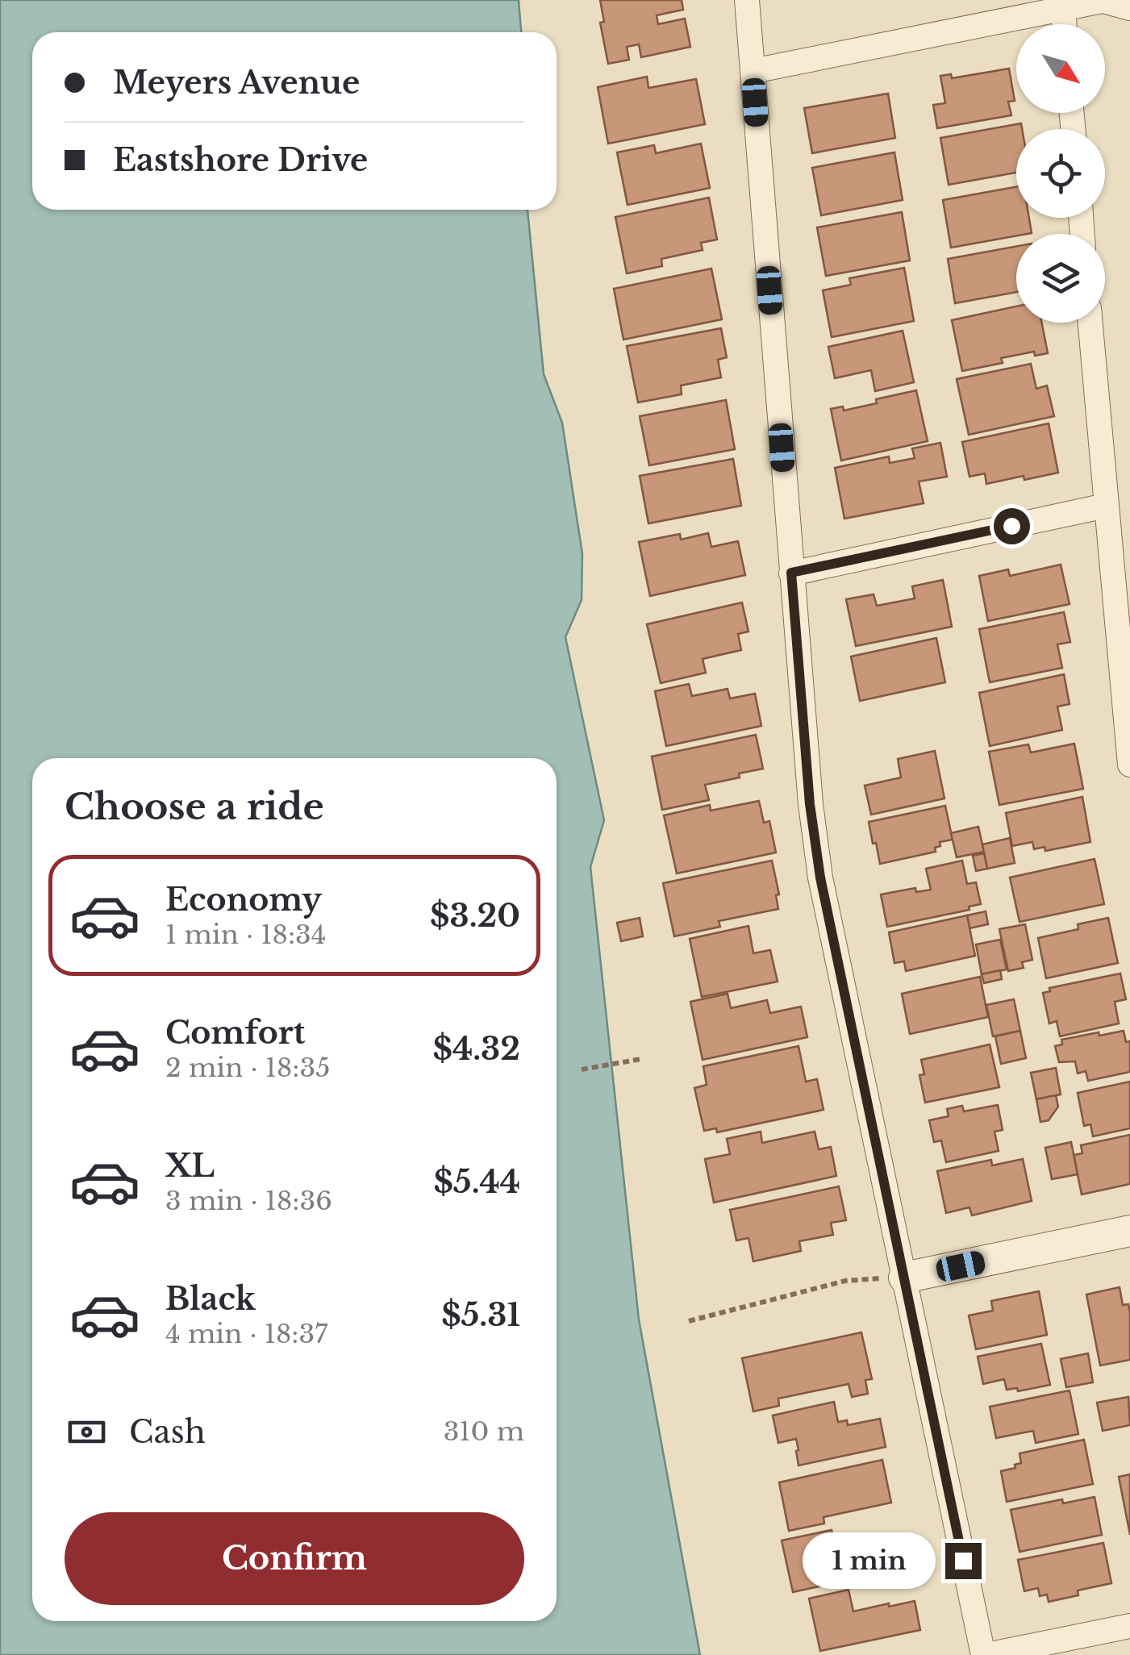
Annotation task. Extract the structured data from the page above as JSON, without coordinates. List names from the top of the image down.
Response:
{
  "north": "bottom right",
  "page": {
    "banner": ["Meyers Avenue", "Eastshore Drive"],
    "heading": "Choose a ride",
    "list": [
      {
        "name": "Economy",
        "note": "1 min · 18:34",
        "value": "$3.20"
      },
      {
        "name": "Comfort",
        "note": "2 min · 18:35",
        "value": "$4.32"
      },
      {
        "name": "XL",
        "note": "3 min · 18:36",
        "value": "$5.44"
      },
      {
        "name": "Black",
        "note": "4 min · 18:37",
        "value": "$5.31"
      }
    ],
    "pay": ["Cash", "310 m"],
    "buttons": "Confirm",
    "bubble": "1 min"
  }
}
